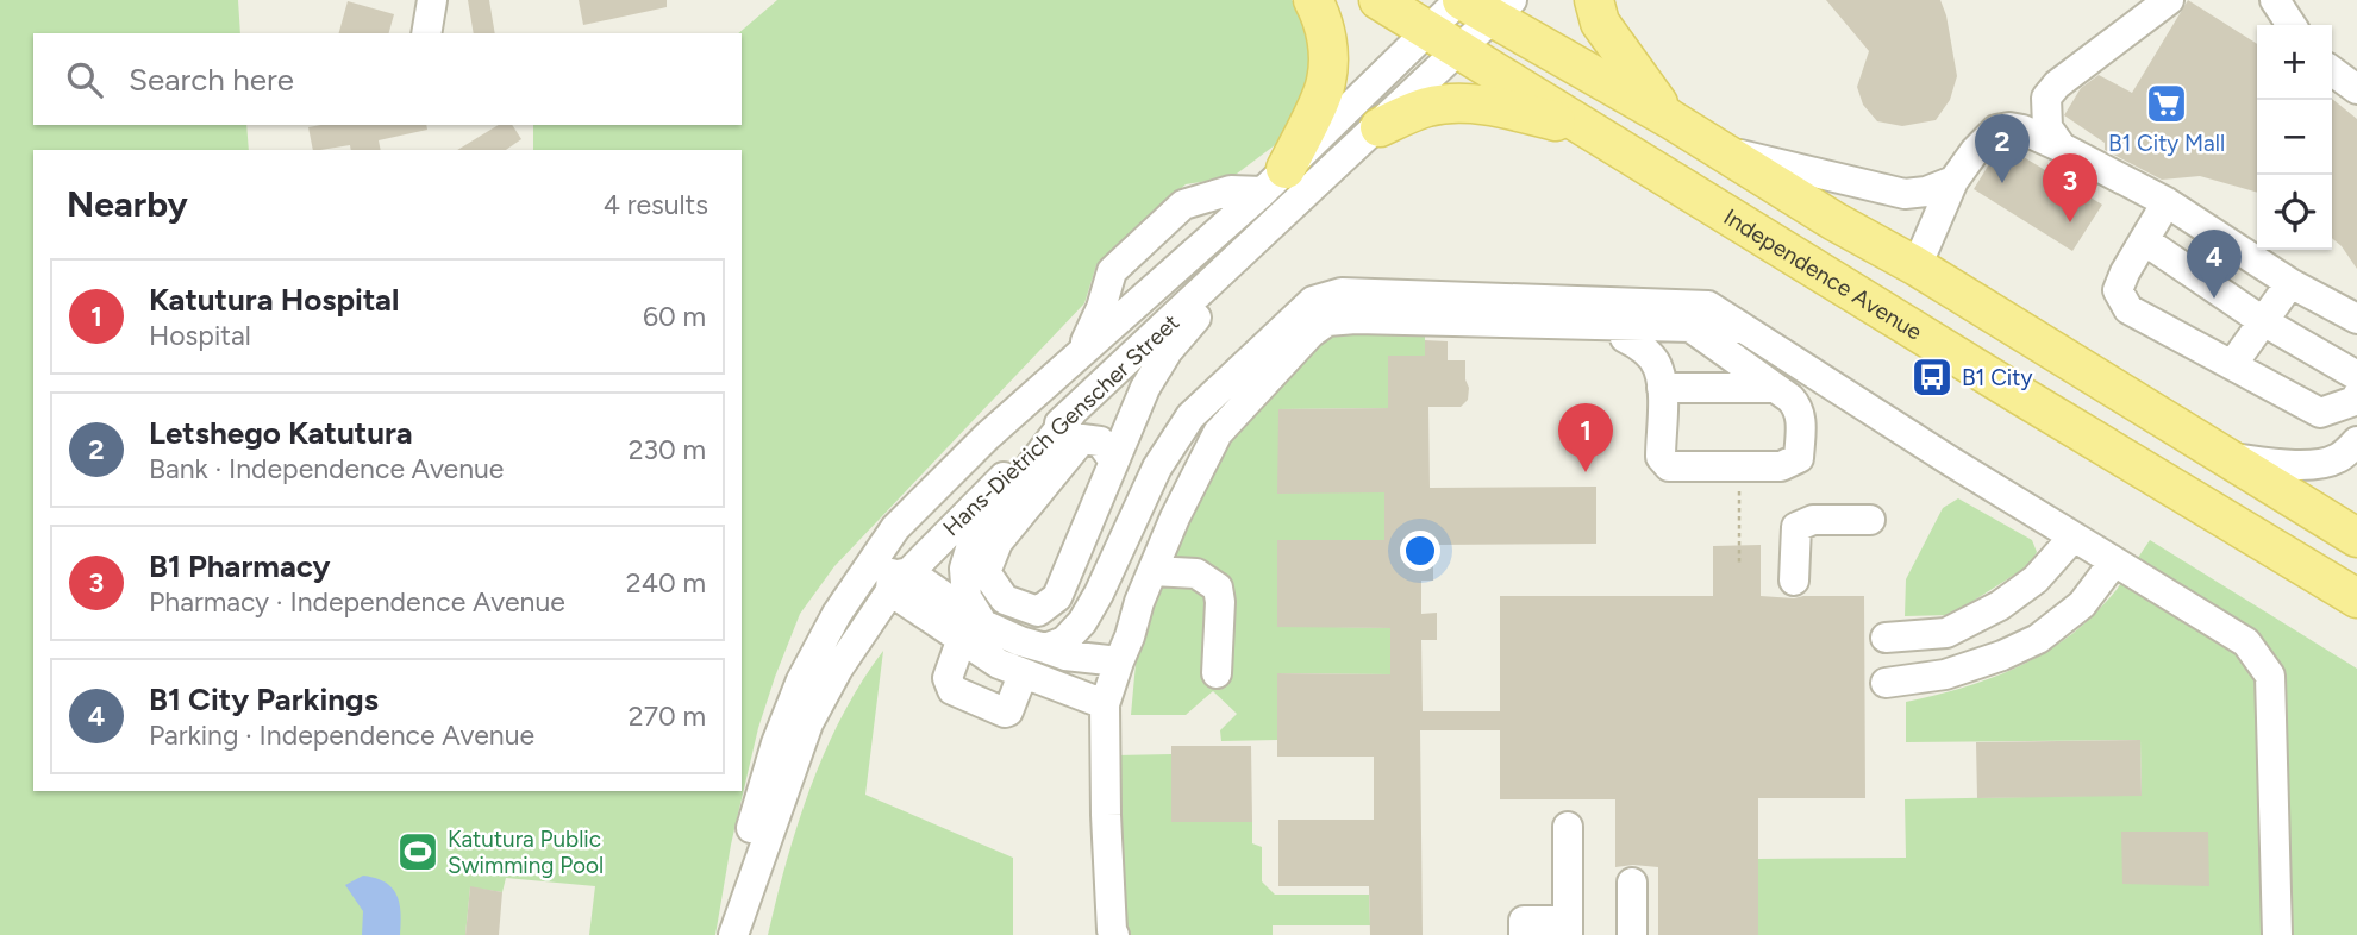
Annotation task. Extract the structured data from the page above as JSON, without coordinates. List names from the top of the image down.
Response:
{
  "streets": {
    "main road": ["Independence Avenue"],
    "street": ["Hans-Dietrich Genscher Street"]
  },
  "crossings": [
    ["Independence Avenue", "Hans-Dietrich Genscher Street"]
  ],
  "places": {
    "supermarket": ["B1 City Mall"],
    "bus stop": ["B1 City"],
    "sports": ["Katutura Public Swimming Pool"]
  },
  "page": {
    "map_buttons": ["+", "−"],
    "search": "Search here",
    "pins": [
      "2",
      "3",
      "4",
      "1"
    ],
    "heading": ["Nearby", "4 results"],
    "list": [
      {
        "mark": "1",
        "name": "Katutura Hospital",
        "note": "Hospital",
        "value": "60 m"
      },
      {
        "mark": "2",
        "name": "Letshego Katutura",
        "note": "Bank · Independence Avenue",
        "value": "230 m"
      },
      {
        "mark": "3",
        "name": "B1 Pharmacy",
        "note": "Pharmacy · Independence Avenue",
        "value": "240 m"
      },
      {
        "mark": "4",
        "name": "B1 City Parkings",
        "note": "Parking · Independence Avenue",
        "value": "270 m"
      }
    ]
  }
}
